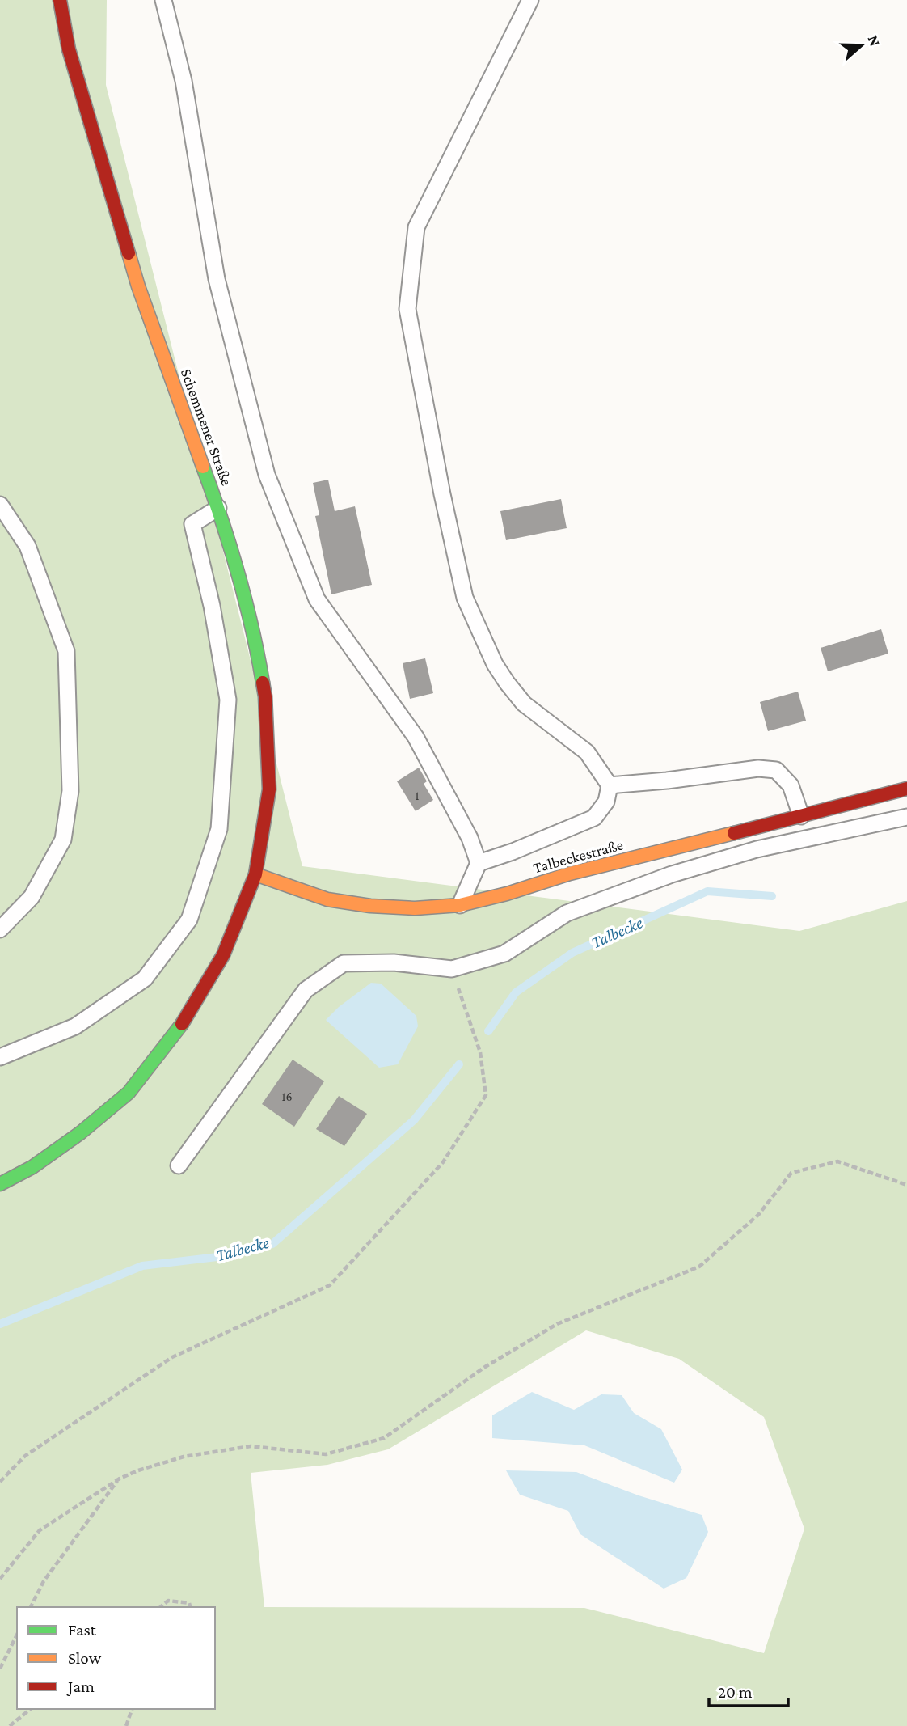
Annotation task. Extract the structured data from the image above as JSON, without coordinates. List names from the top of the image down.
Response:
{
  "streets": {
    "main road": ["Schemmener Straße", "Talbeckestraße"]
  },
  "crossings": [
    ["Schemmener Straße", "Talbeckestraße"]
  ],
  "water": ["Talbecke"],
  "house_numbers": ["1", "16"],
  "legend": ["Fast", "Slow", "Jam"],
  "scale_bar": "20 m",
  "north": "right"
}
